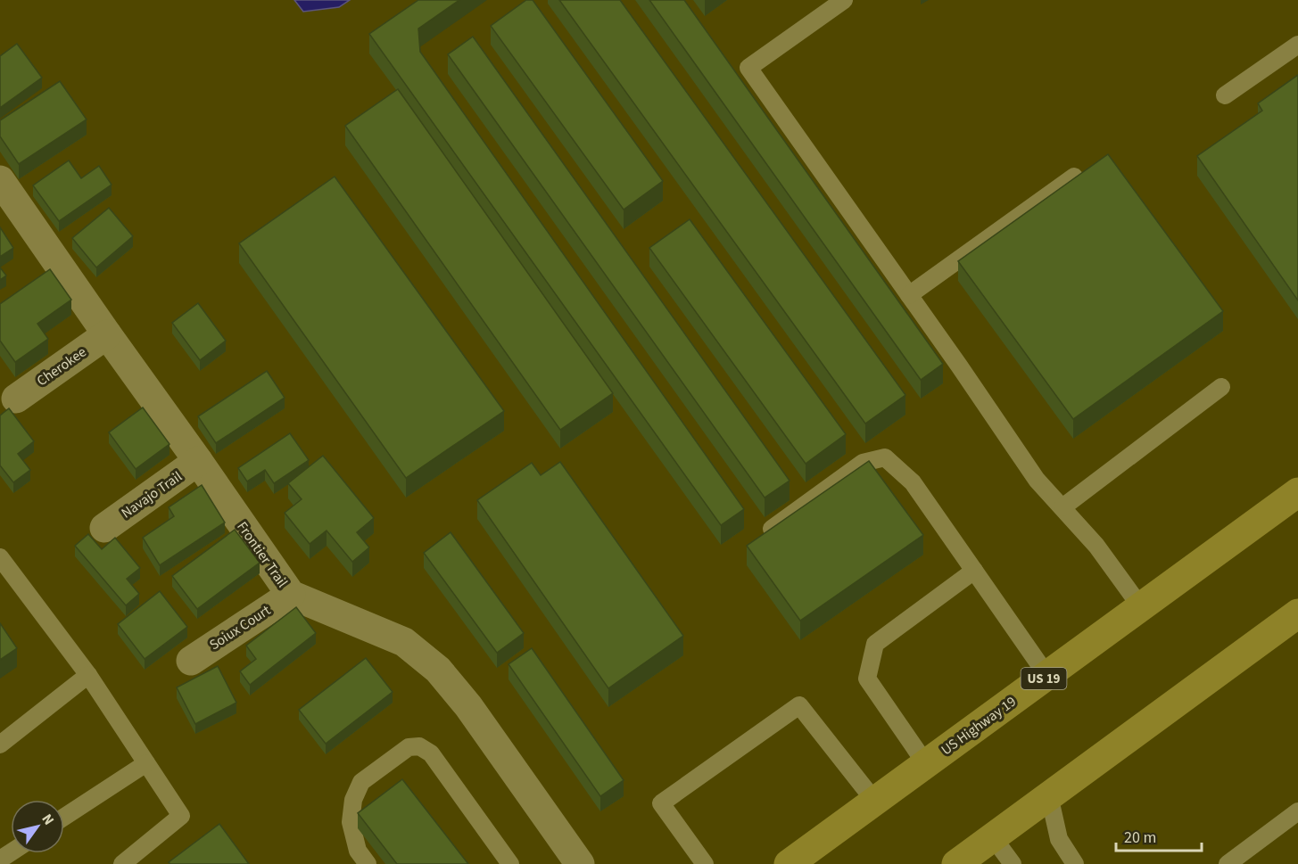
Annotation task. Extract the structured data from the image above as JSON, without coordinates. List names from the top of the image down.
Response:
{
  "streets": {
    "highway": ["US 19", "US Highway 19"],
    "street": [
      "Cherokee",
      "Navajo Trail",
      "Frontier Trail",
      "Soiux Court"
    ]
  },
  "crossings": [
    ["Cherokee", "Frontier Trail"],
    ["Navajo Trail", "Frontier Trail"],
    ["Frontier Trail", "Soiux Court"]
  ],
  "scale_bar": "20 m",
  "north": "top right"
}
